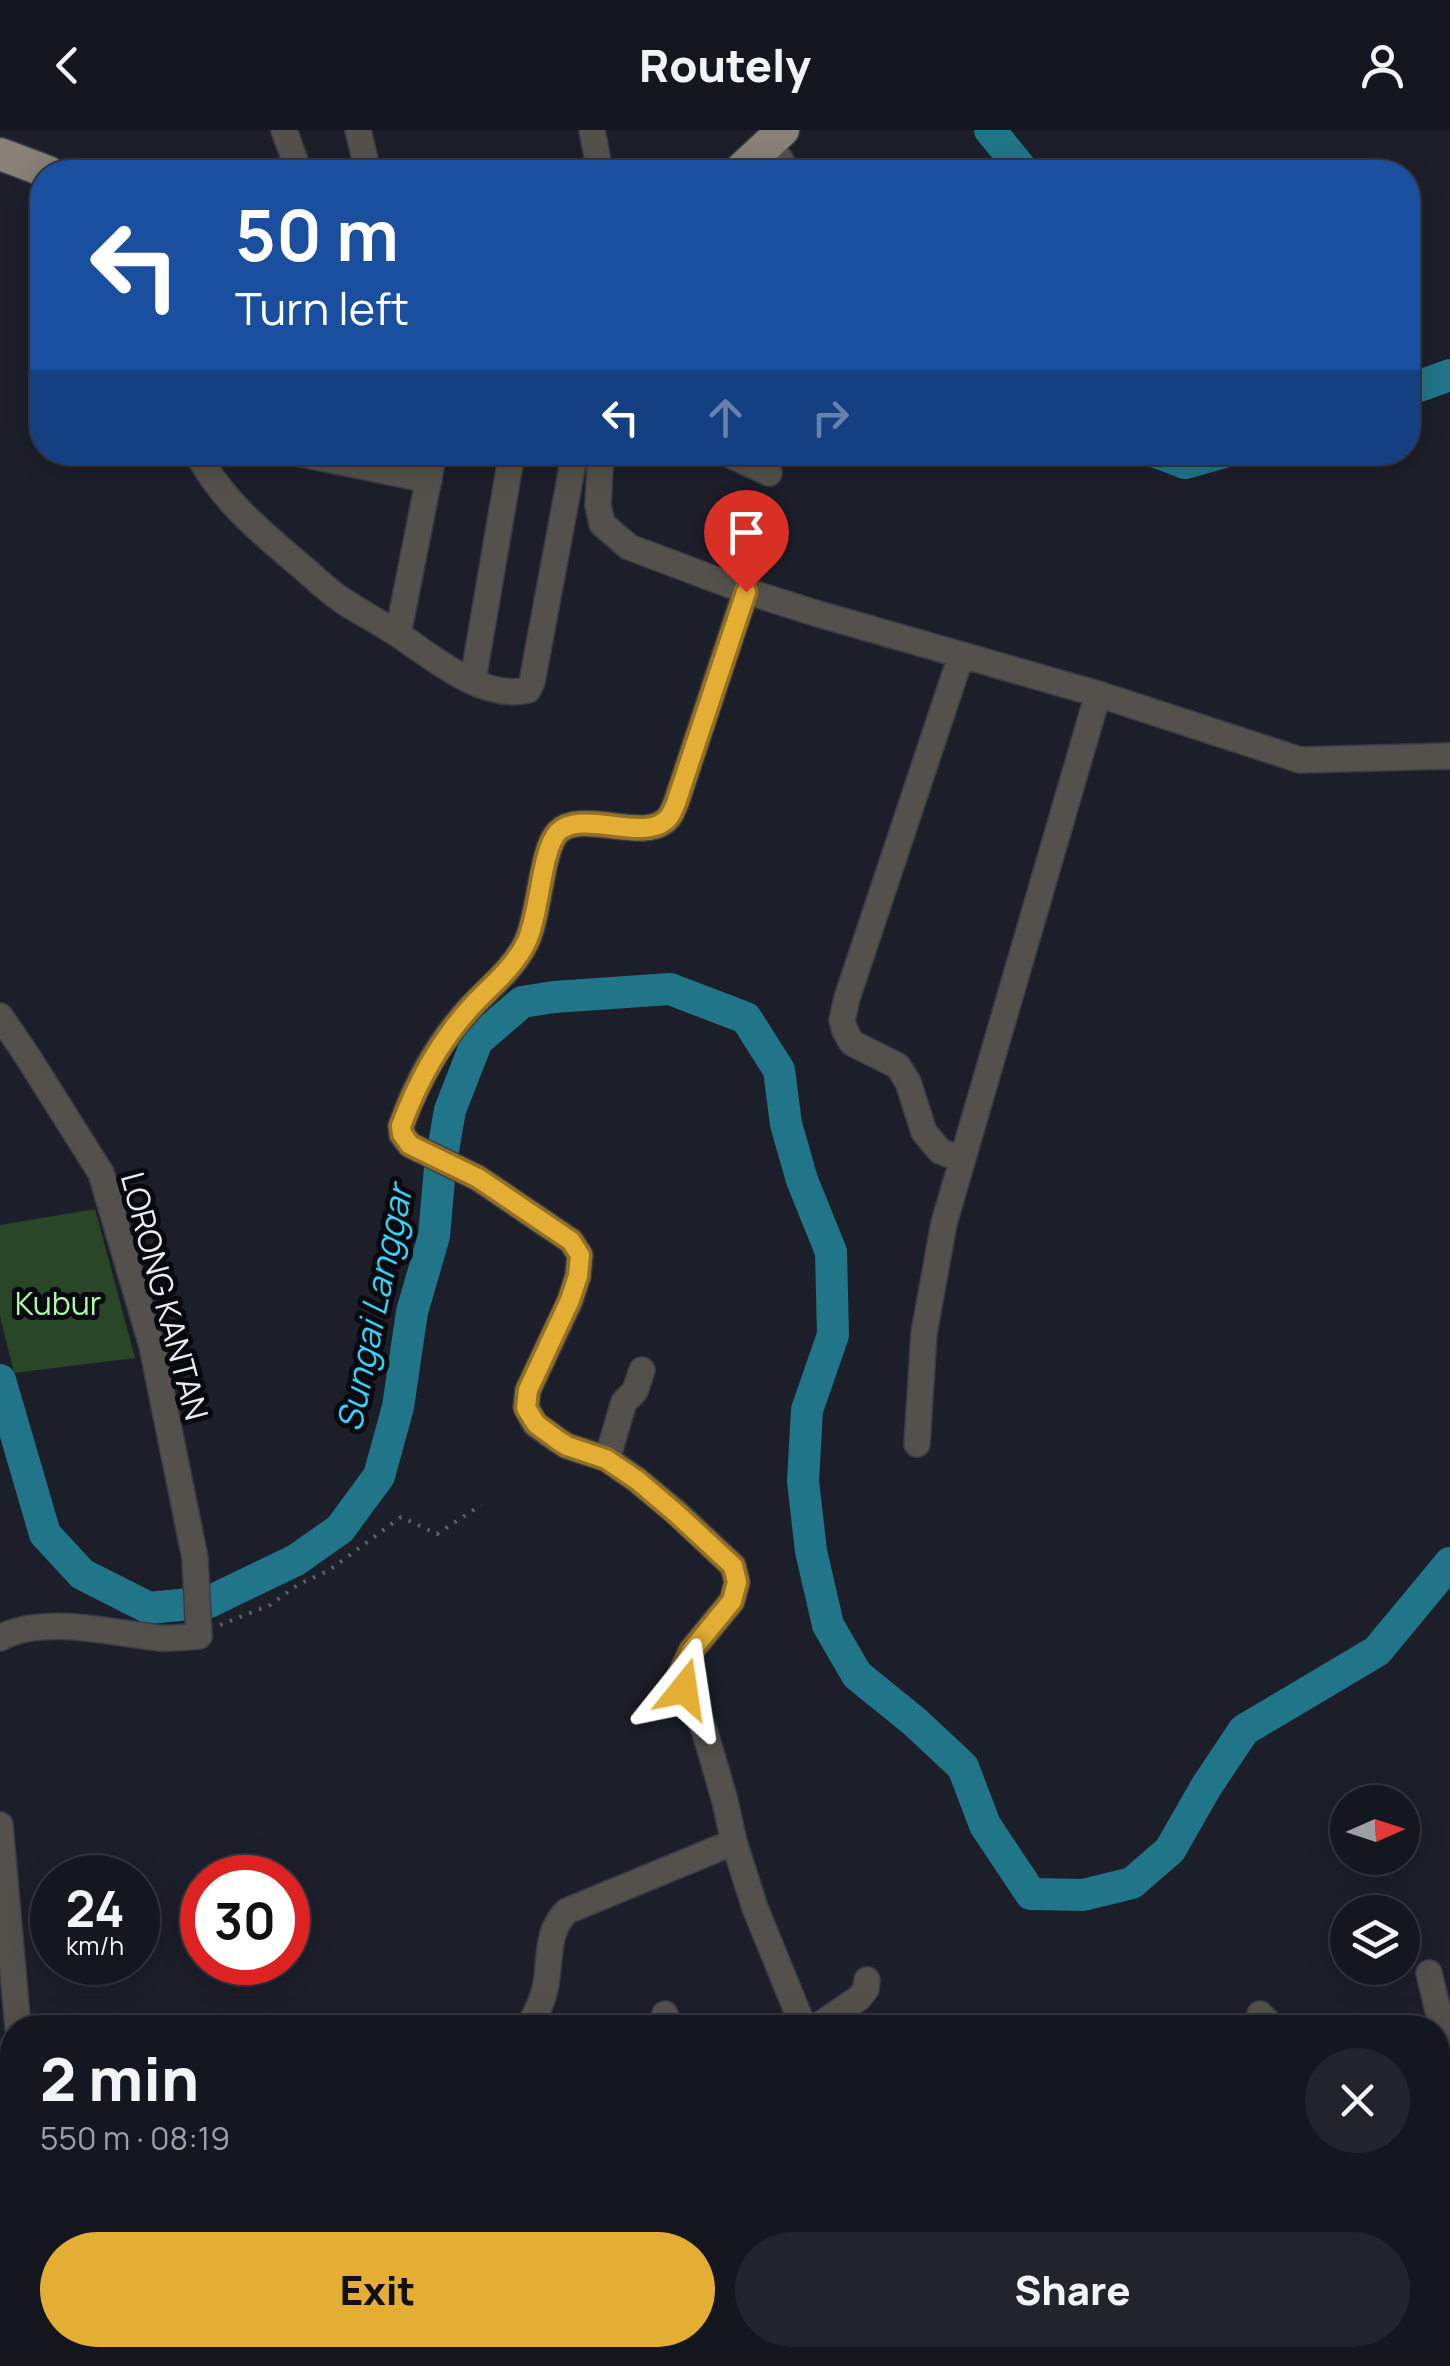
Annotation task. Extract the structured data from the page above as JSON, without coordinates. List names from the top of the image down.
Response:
{
  "streets": {
    "street": ["LORONG KANTAN"]
  },
  "water": ["Sungai Langgar"],
  "parks": ["Kubur"],
  "north": "right",
  "page": {
    "header": "Routely",
    "turn": ["50 m", "Turn left"],
    "speed": "24 km/h",
    "limit": "30",
    "heading": ["2 min", "550 m · 08:19"],
    "buttons": ["Exit", "Share"]
  }
}
